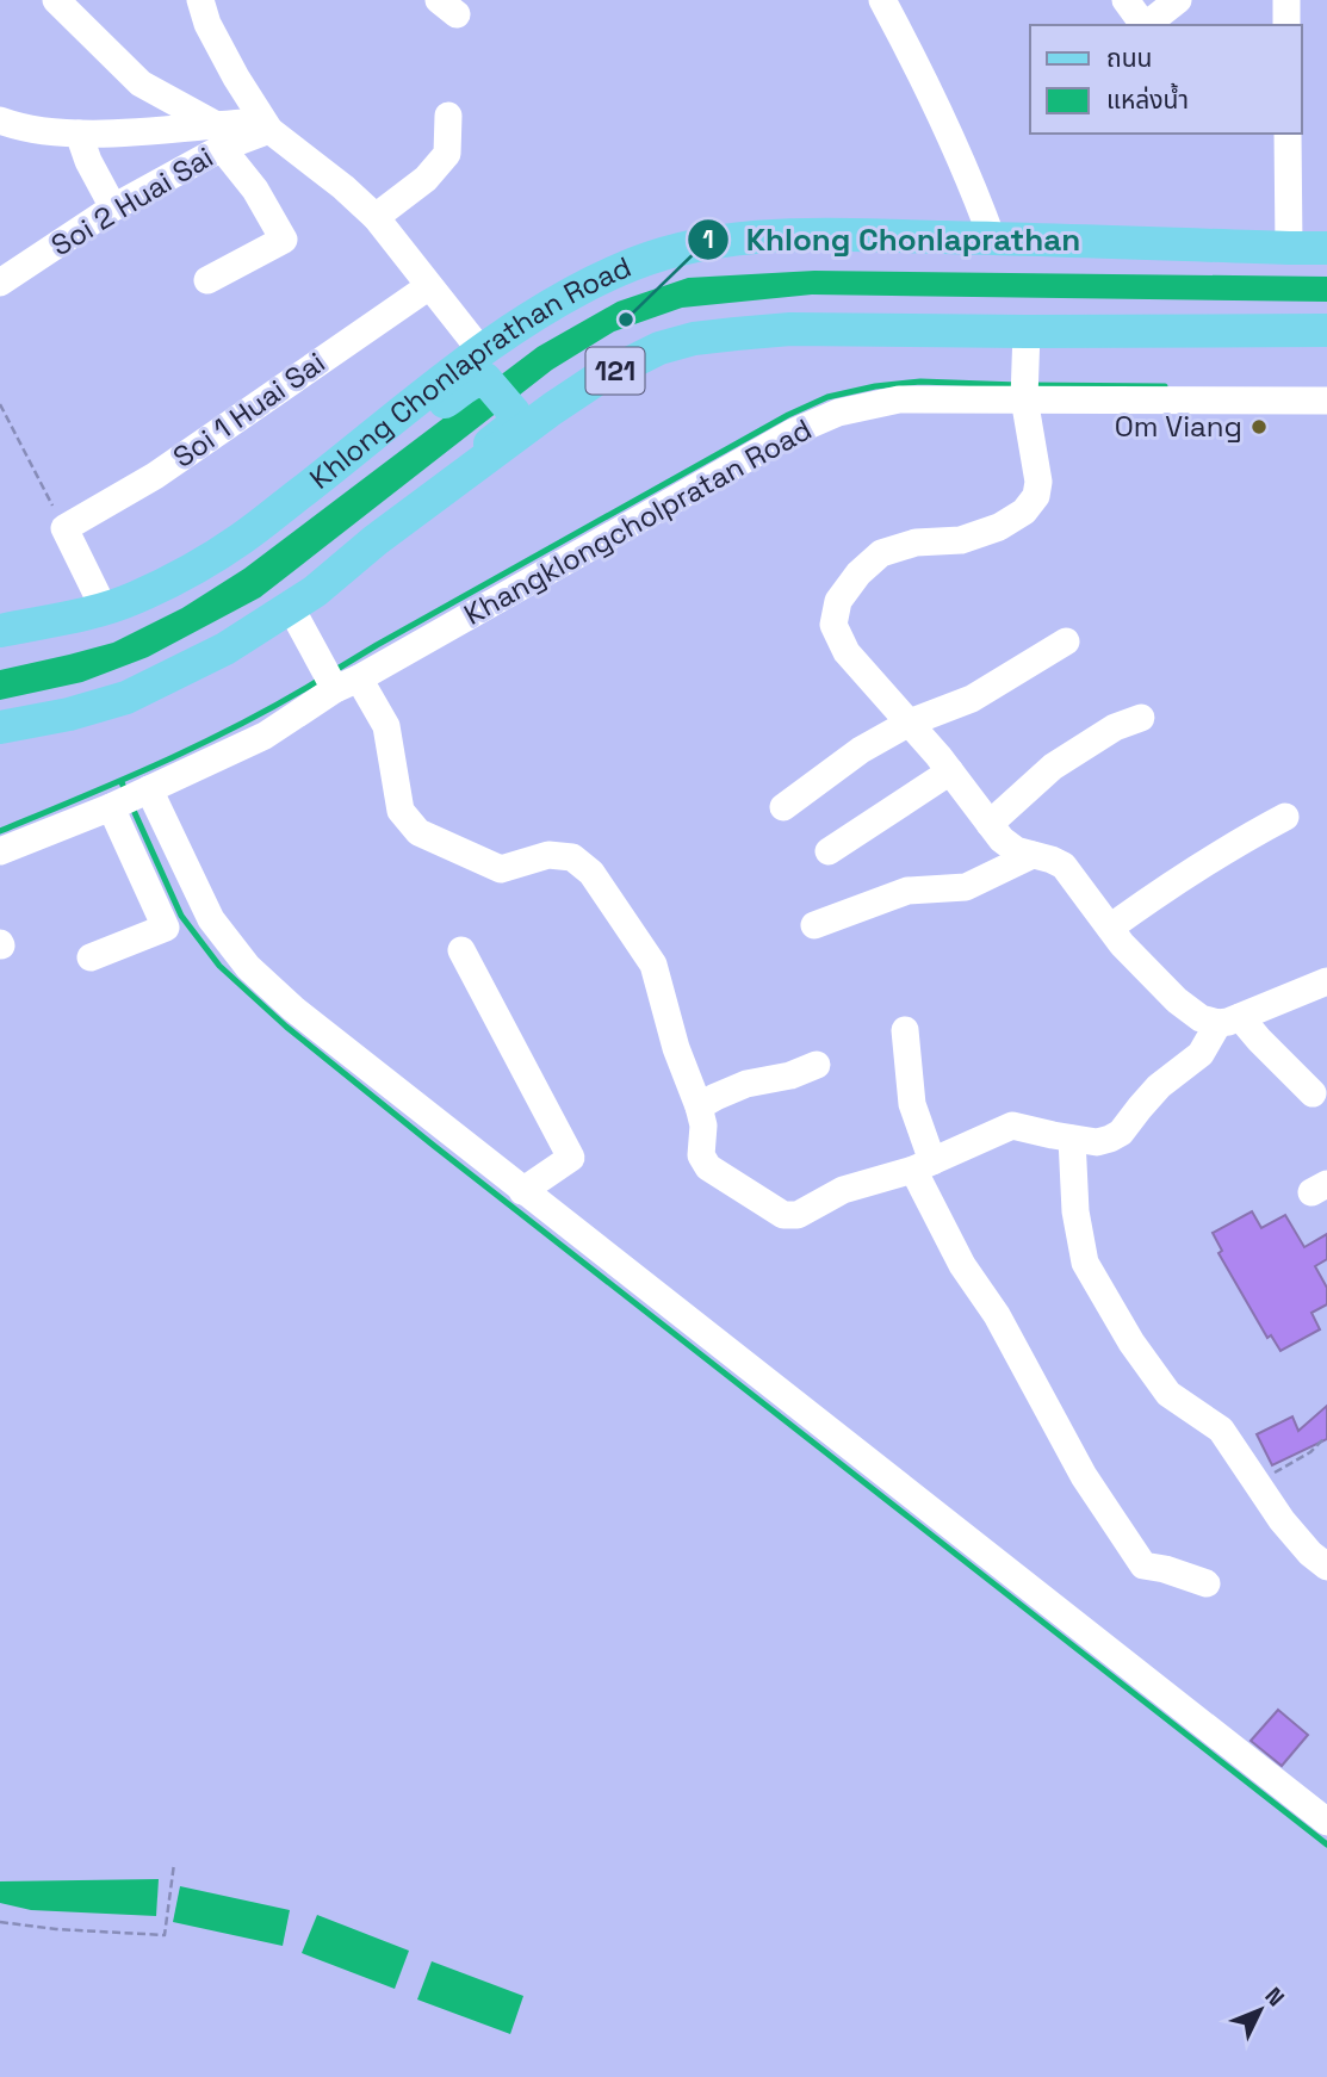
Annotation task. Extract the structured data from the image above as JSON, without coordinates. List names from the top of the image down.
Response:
{
  "streets": {
    "main road": ["121", "Khlong Chonlaprathan Road"],
    "street": ["Soi 2 Huai Sai", "Soi 1 Huai Sai", "Khangklongcholpratan Road"]
  },
  "crossings": [
    ["121", "Khangklongcholpratan Road"]
  ],
  "places": ["Khlong Chonlaprathan", "Om Viang"],
  "legend": ["ถนน", "แหล่งน้ำ"],
  "north": "top right"
}
